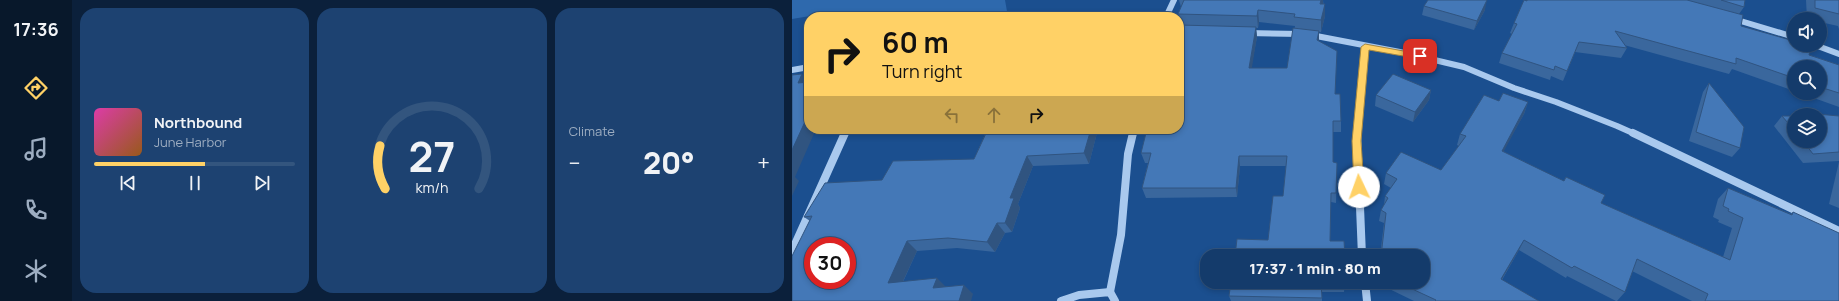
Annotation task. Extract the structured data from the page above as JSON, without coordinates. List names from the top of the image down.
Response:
{
  "page": {
    "tabs": "17:36",
    "tile": "Climate",
    "turn": ["60 m", "Turn right"],
    "song": ["Northbound", "June Harbor"],
    "heat": ["−", "20°", "+"],
    "limit": "30",
    "trip": "17:37 · 1 min · 80 m",
    "gauge": ["27", "km/h"]
  }
}
